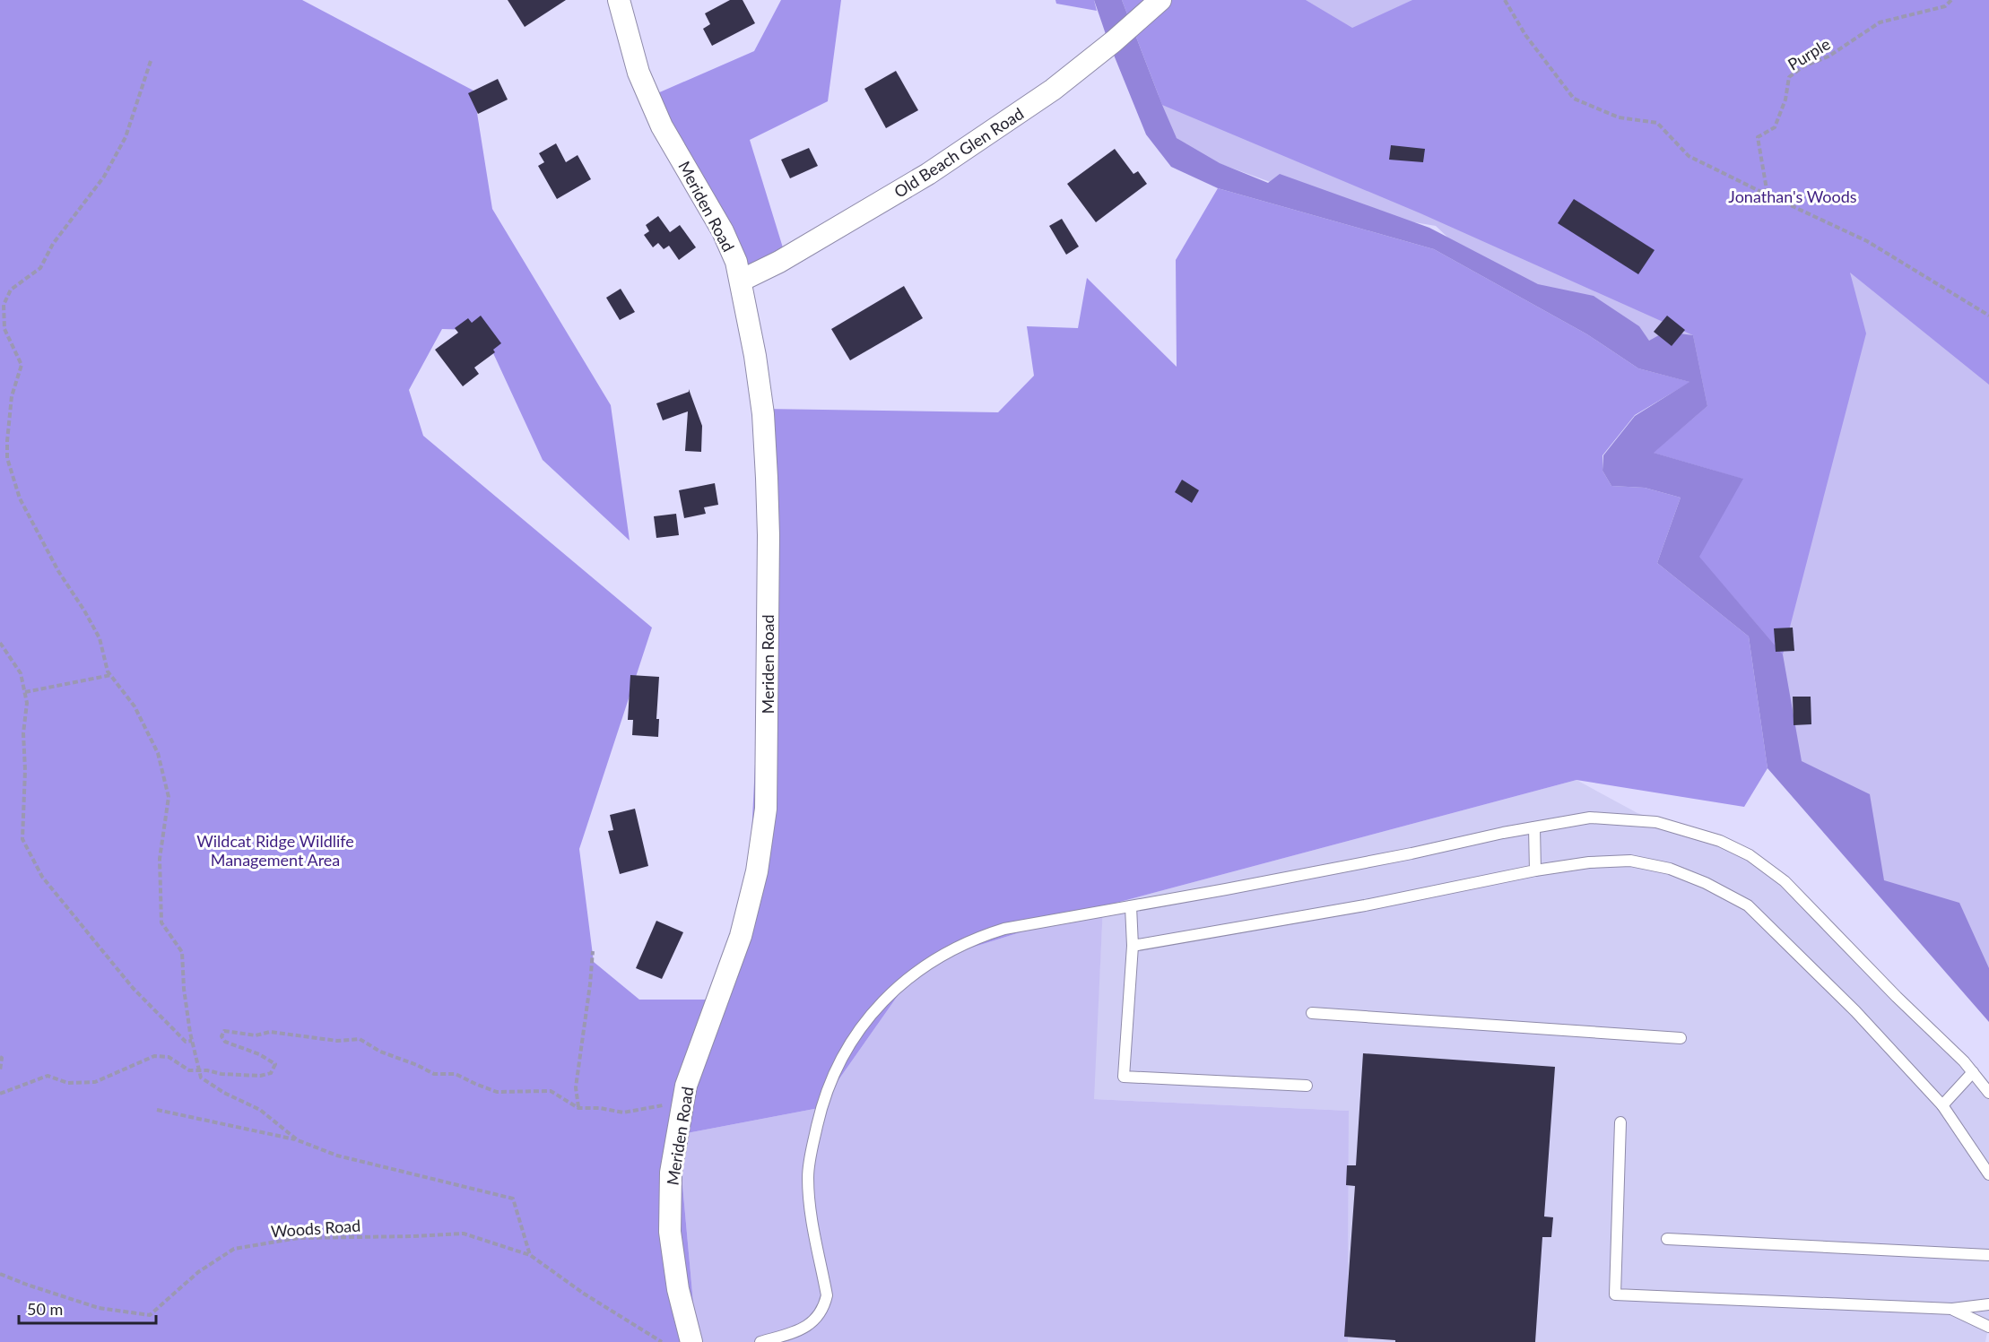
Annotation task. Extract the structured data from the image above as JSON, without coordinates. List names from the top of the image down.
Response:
{
  "streets": {
    "street": ["Old Beach Glen Road", "Meriden Road"],
    "path": ["Purple", "Woods Road"]
  },
  "crossings": [
    ["Old Beach Glen Road", "Meriden Road"]
  ],
  "parks": ["Jonathan's Woods", "Wildcat Ridge Wildlife Management Area"],
  "scale_bar": "50 m"
}
